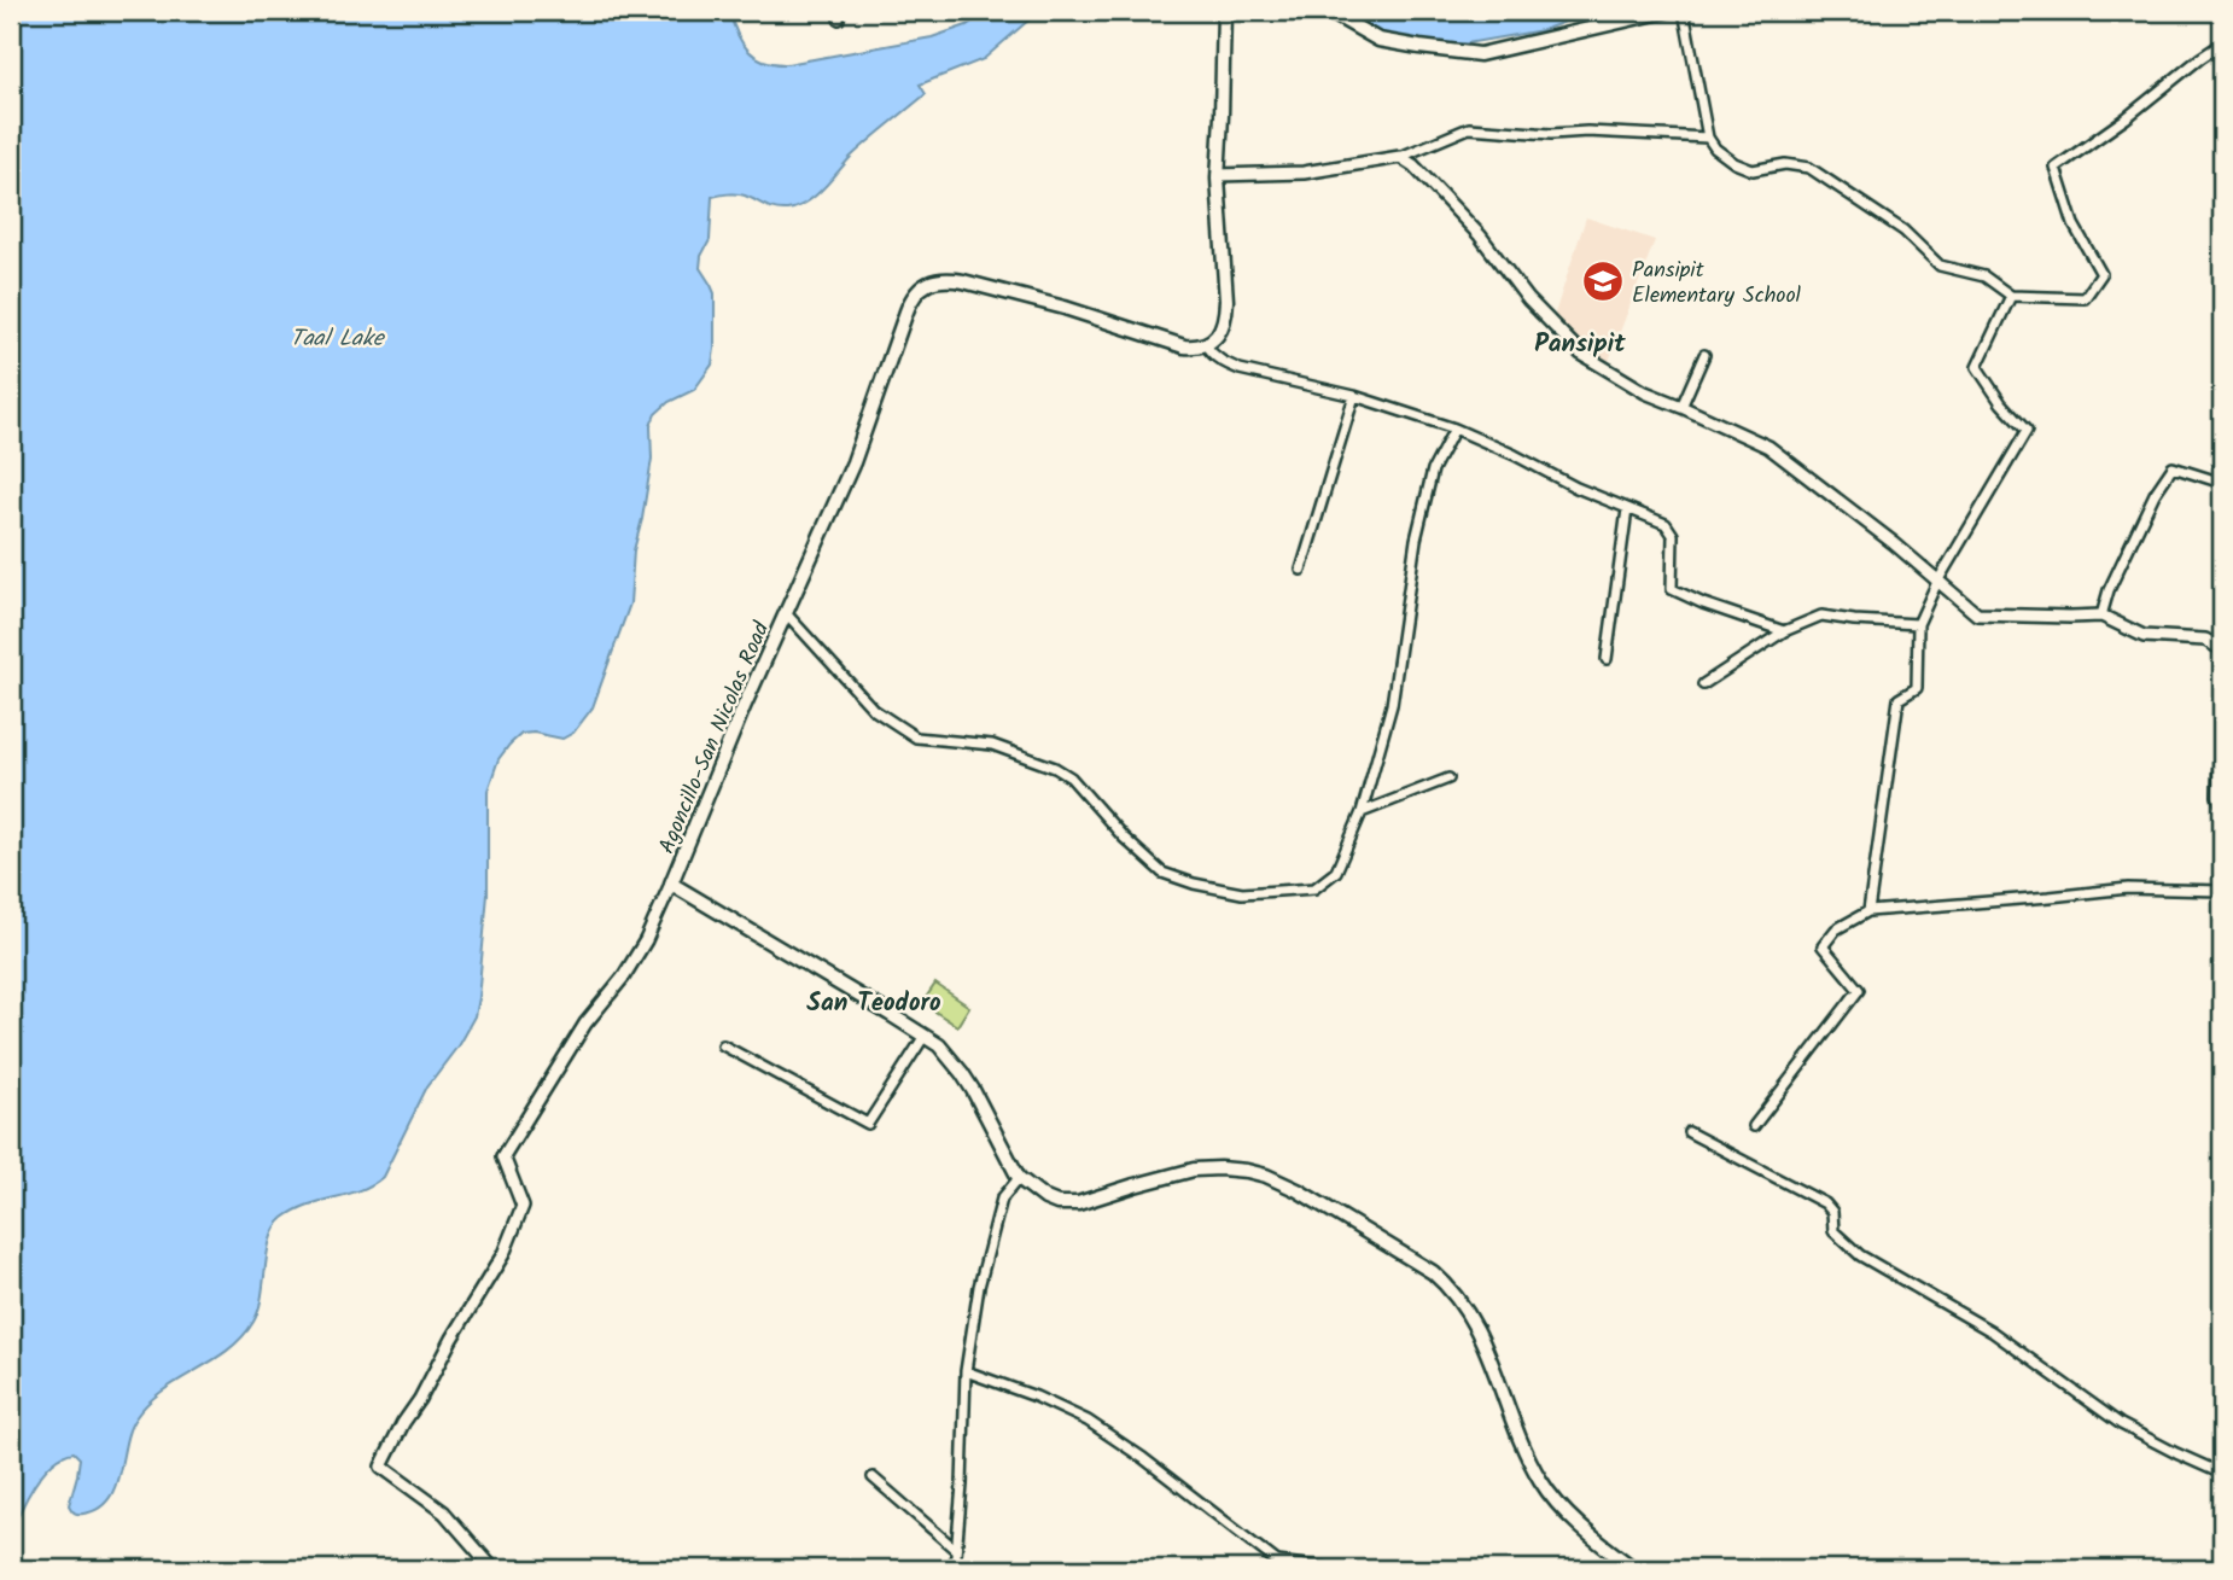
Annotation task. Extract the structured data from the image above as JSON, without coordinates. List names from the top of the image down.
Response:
{
  "streets": {
    "main road": ["Agoncillo-San Nicolas Road"]
  },
  "districts": ["Pansipit", "San Teodoro"],
  "water": ["Taal Lake"],
  "places": {
    "school or university": ["Pansipit Elementary School"]
  }
}
